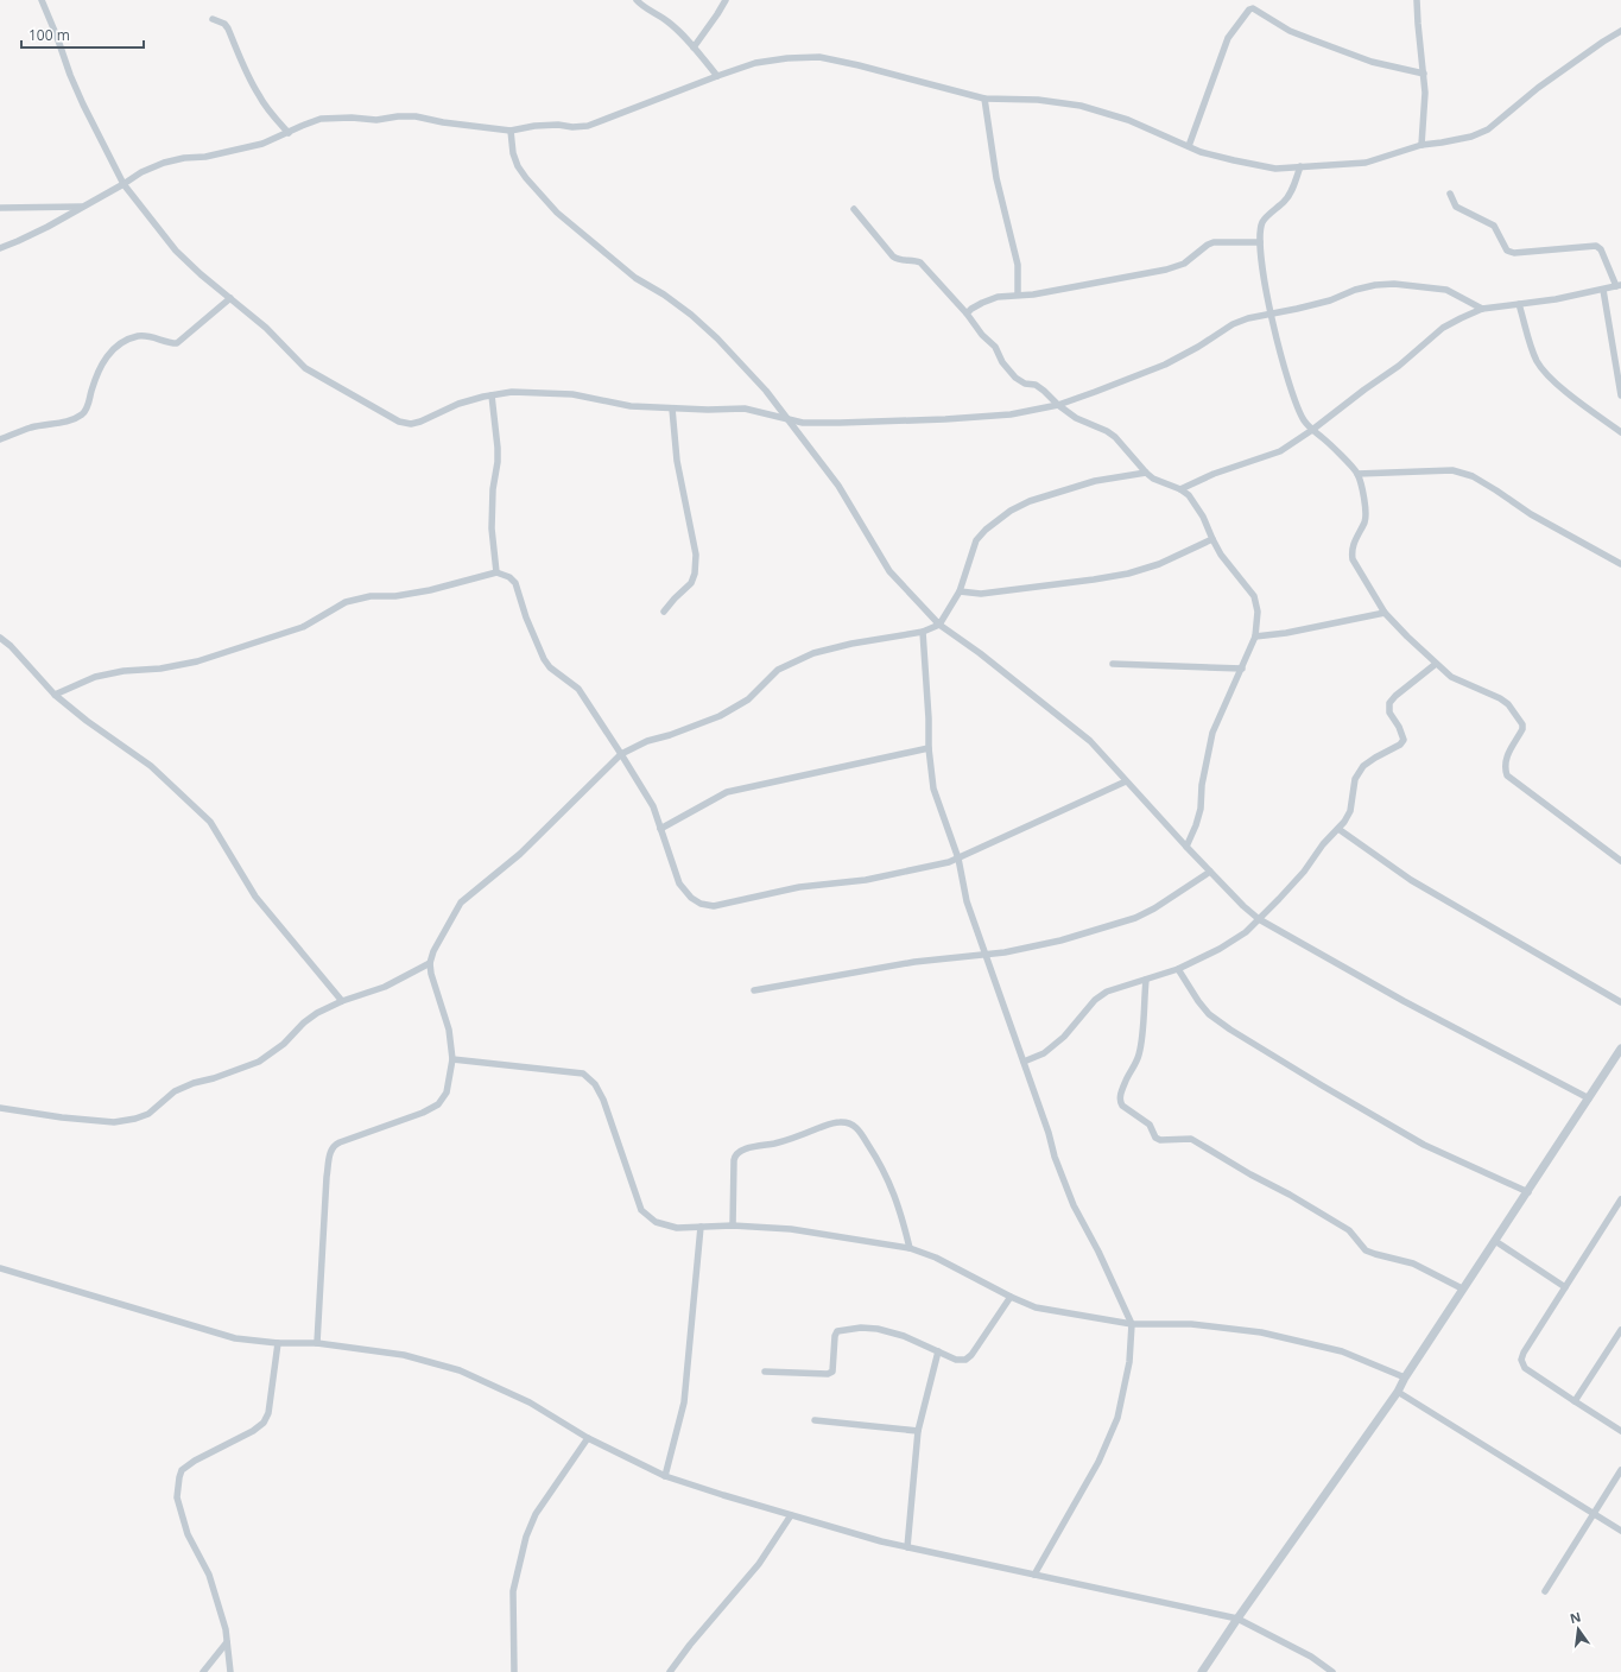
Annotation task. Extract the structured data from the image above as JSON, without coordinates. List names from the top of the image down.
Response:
{
  "scale_bar": "100 m",
  "north": "top"
}
